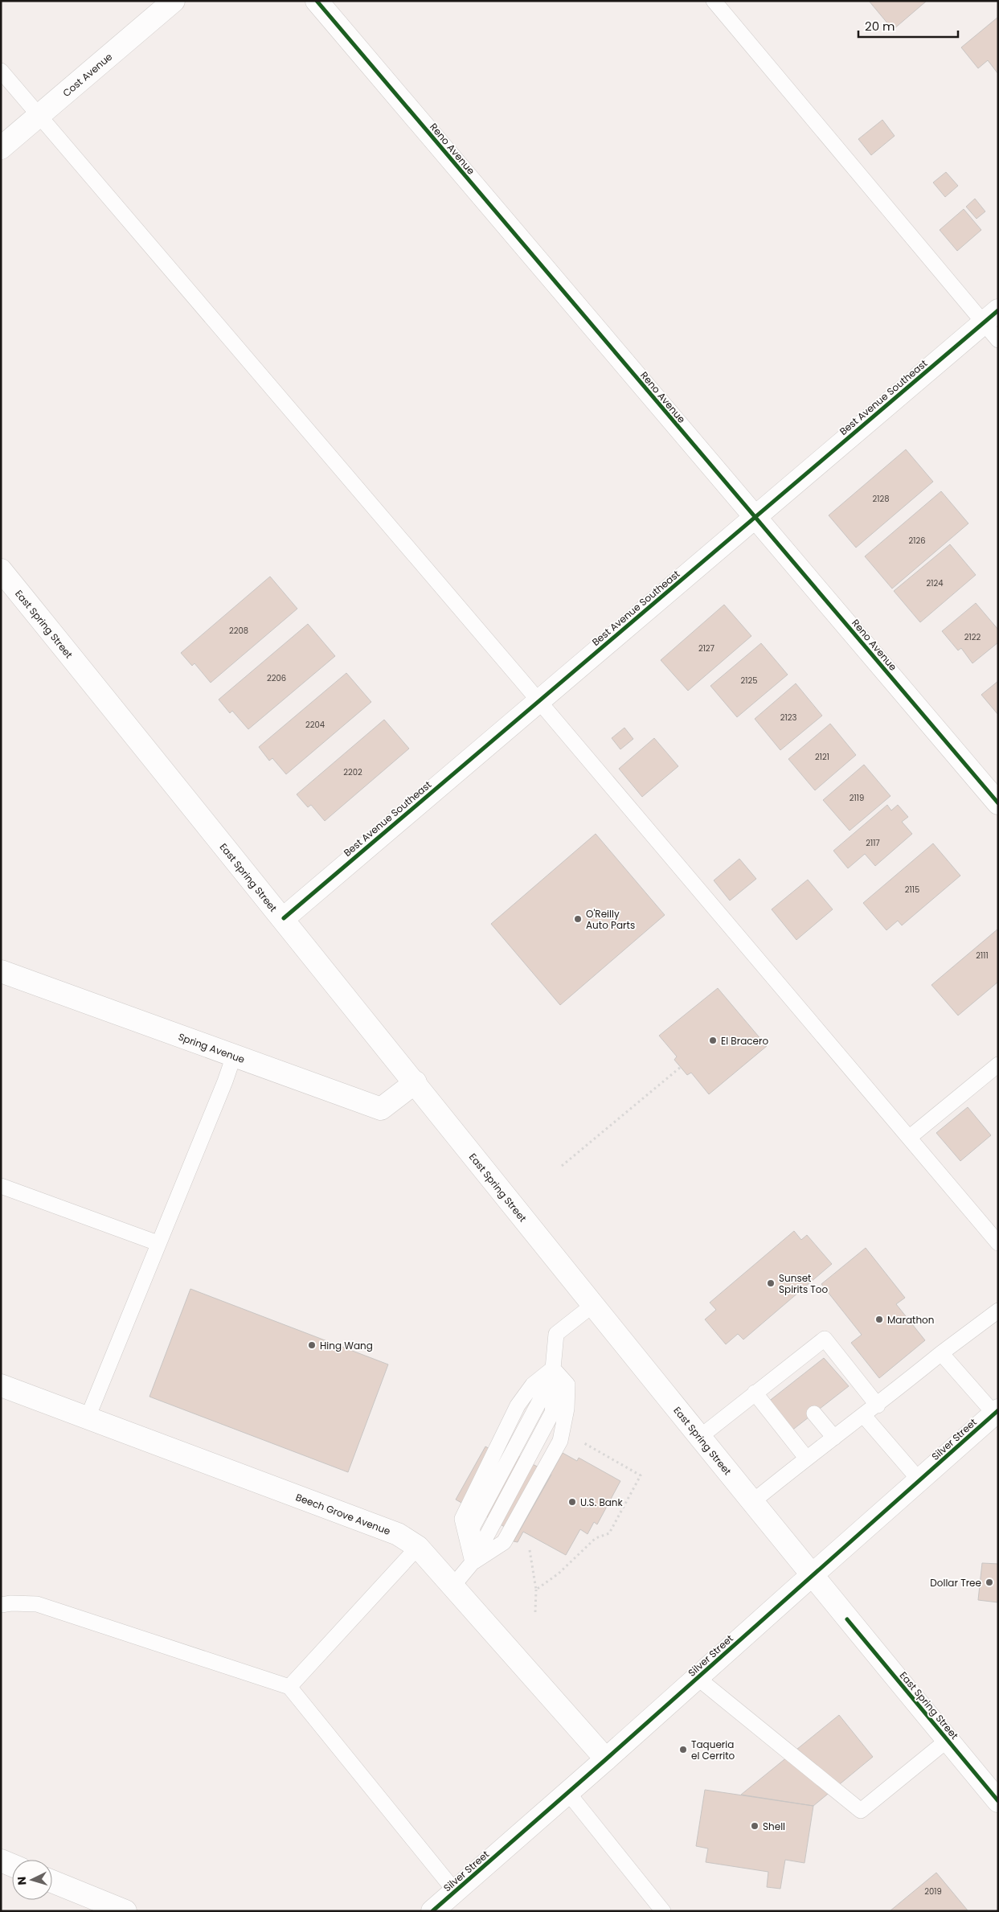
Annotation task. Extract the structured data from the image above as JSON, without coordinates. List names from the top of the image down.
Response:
{
  "streets": {
    "street": [
      "Cost Avenue",
      "Reno Avenue",
      "Best Avenue Southeast",
      "East Spring Street",
      "Spring Avenue",
      "Silver Street",
      "Beech Grove Avenue"
    ]
  },
  "crossings": [
    ["Reno Avenue", "Best Avenue Southeast"],
    ["Best Avenue Southeast", "East Spring Street"],
    ["East Spring Street", "Spring Avenue"],
    ["East Spring Street", "Silver Street"],
    ["Silver Street", "Beech Grove Avenue"]
  ],
  "places": [
    "O'Reilly Auto Parts",
    "El Bracero",
    "Sunset Spirits Too",
    "Marathon",
    "Hing Wang",
    "U.S. Bank",
    "Dollar Tree",
    "Taqueria el Cerrito",
    "Shell"
  ],
  "house_numbers": [
    "2128",
    "2126",
    "2124",
    "2208",
    "2122",
    "2127",
    "2206",
    "2125",
    "2123",
    "2204",
    "2121",
    "2202",
    "2119",
    "2117",
    "2115",
    "2111",
    "2019"
  ],
  "scale_bar": "20 m",
  "north": "left"
}
